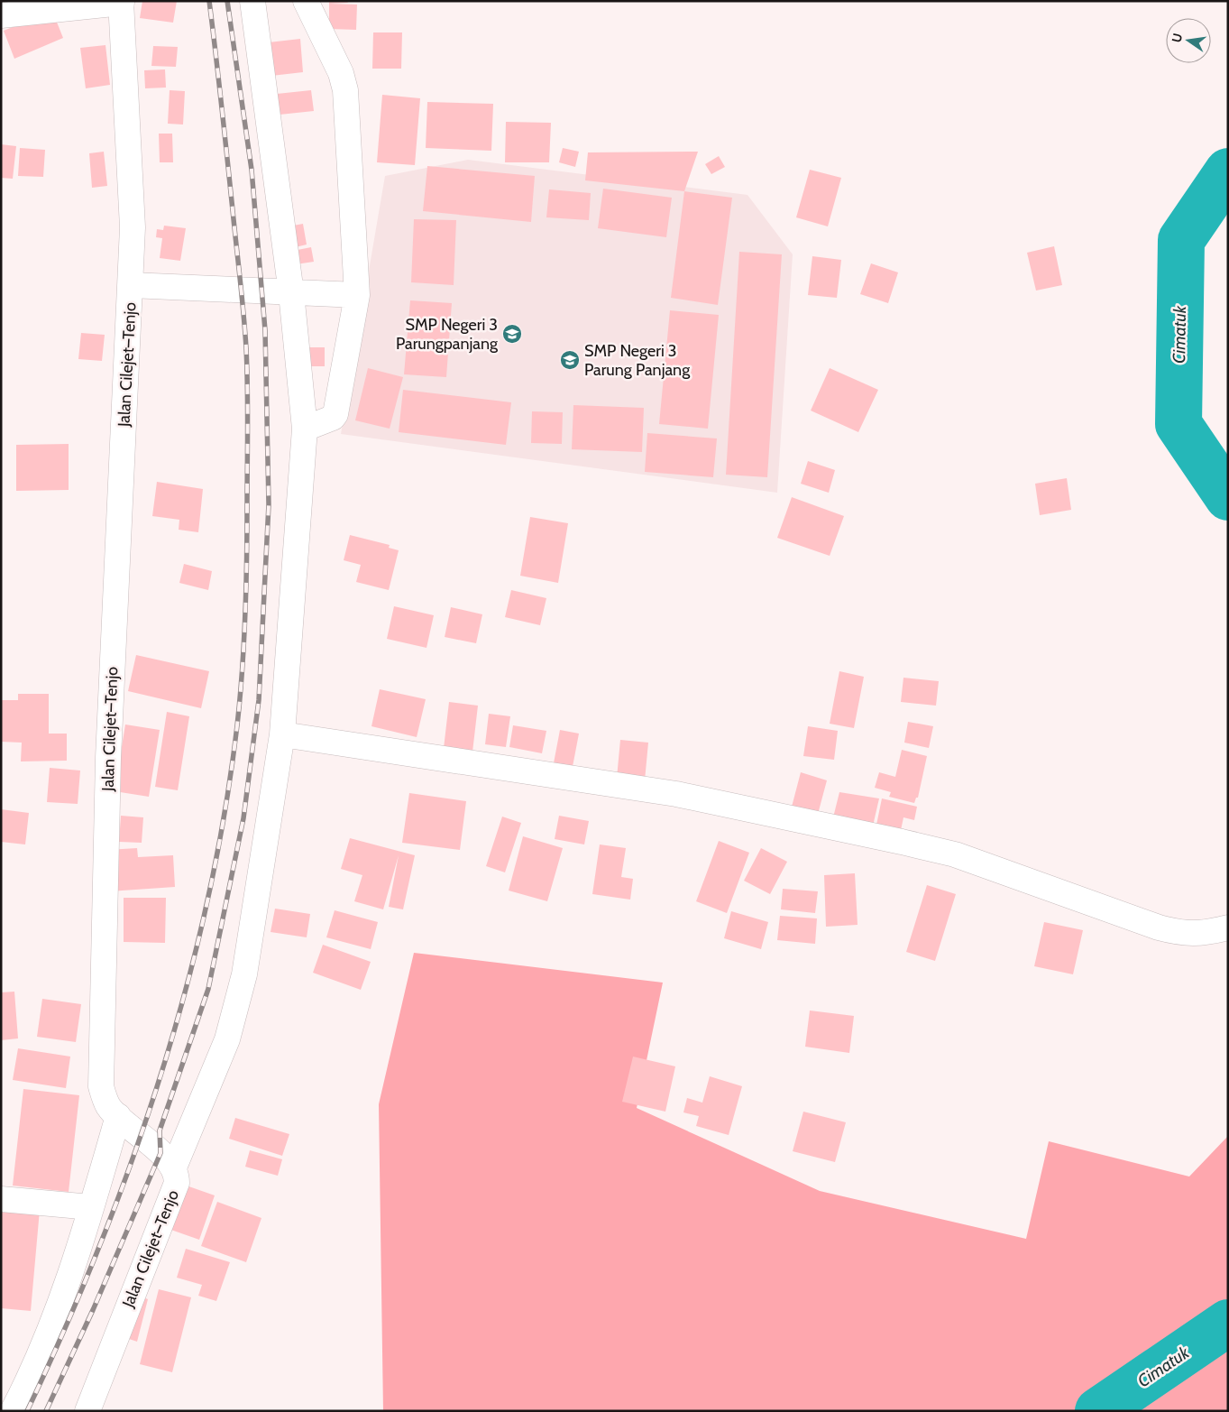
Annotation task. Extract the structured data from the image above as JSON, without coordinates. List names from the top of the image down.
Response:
{
  "streets": {
    "street": ["Jalan Cilejet–Tenjo"]
  },
  "water": ["Cimatuk"],
  "places": {
    "school or university": ["SMP Negeri 3 Parungpanjang", "SMP Negeri 3 Parung Panjang"]
  },
  "north": "left"
}
